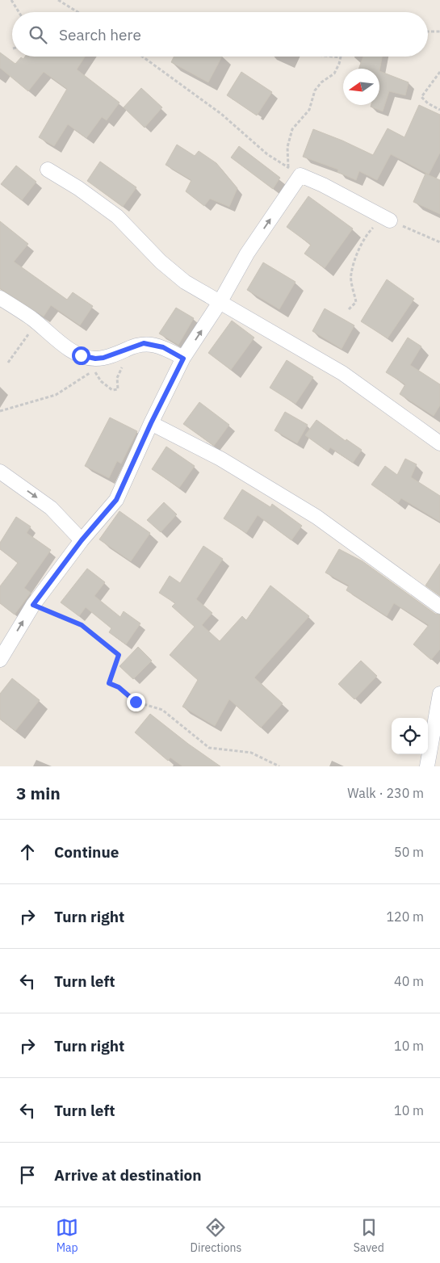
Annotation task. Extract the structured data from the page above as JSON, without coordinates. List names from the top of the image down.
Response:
{
  "north": "left",
  "page": {
    "search": "Search here",
    "heading": ["3 min", "Walk · 230 m"],
    "list": [
      ["Continue", "50 m"],
      ["Turn right", "120 m"],
      ["Turn left", "40 m"],
      ["Turn right", "10 m"],
      ["Turn left", "10 m"],
      "Arrive at destination"
    ],
    "nav": ["Map", "Directions", "Saved"]
  }
}
